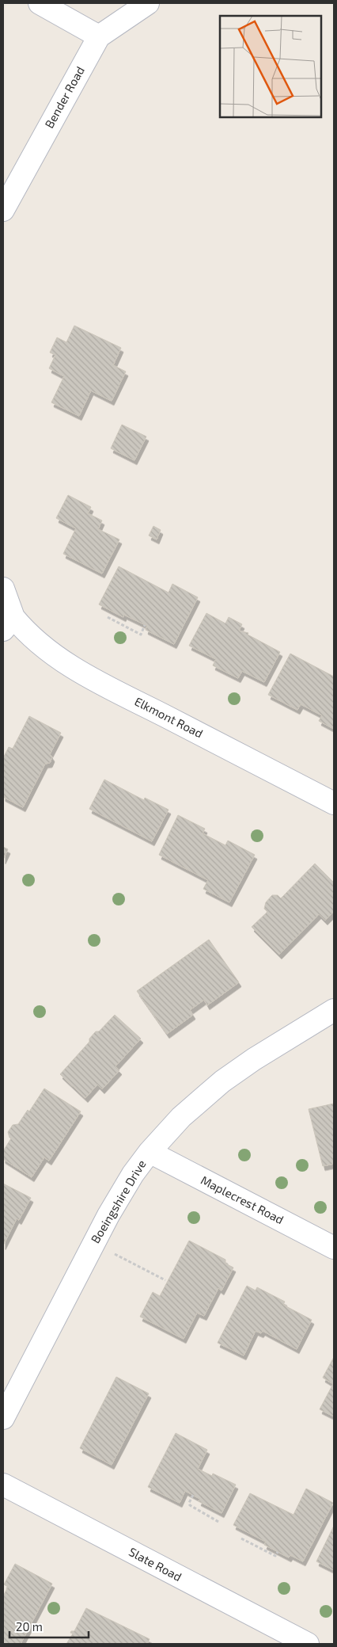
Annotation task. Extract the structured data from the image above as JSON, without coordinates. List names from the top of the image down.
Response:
{
  "streets": {
    "street": [
      "Bender Road",
      "Elkmont Road",
      "Maplecrest Road",
      "Boeingshire Drive",
      "Slate Road"
    ]
  },
  "crossings": [
    ["Maplecrest Road", "Boeingshire Drive"]
  ],
  "scale_bar": "20 m"
}
